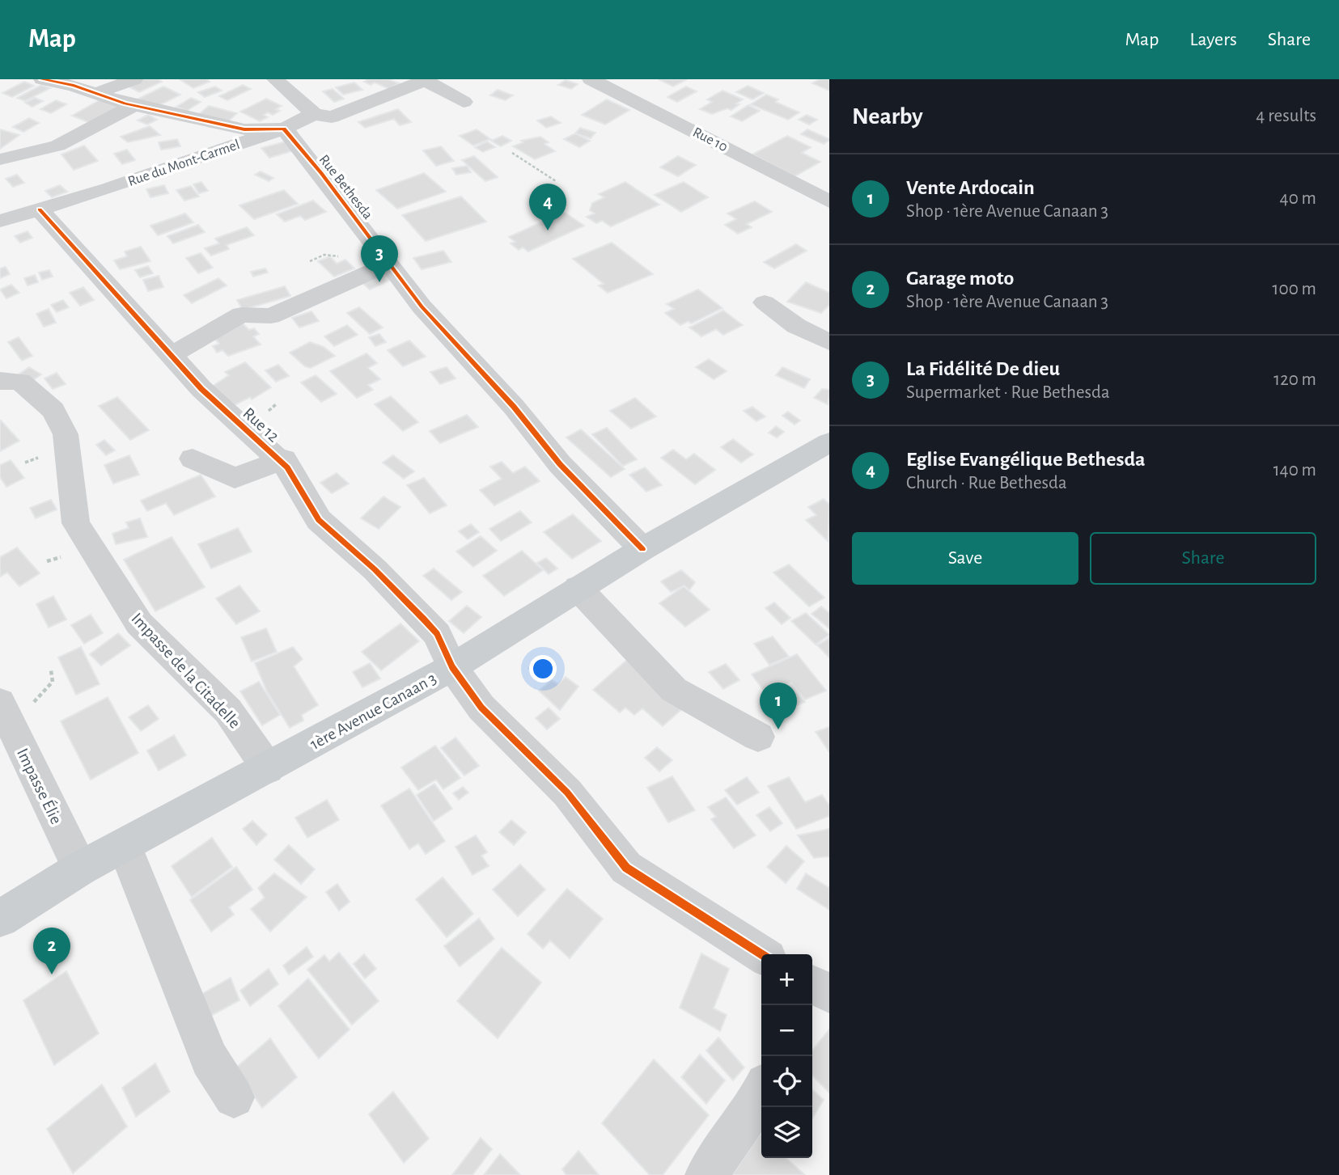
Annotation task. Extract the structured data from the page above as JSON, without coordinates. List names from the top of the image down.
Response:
{
  "streets": {
    "main road": ["1ère Avenue Canaan 3"],
    "street": [
      "Rue 10",
      "Rue du Mont-Carmel",
      "Rue Bethesda",
      "Rue 12",
      "Impasse de la Citadelle",
      "Impasse Élie"
    ]
  },
  "crossings": [
    ["Rue du Mont-Carmel", "Rue Bethesda"],
    ["Rue du Mont-Carmel", "Rue 12"],
    ["Rue Bethesda", "1ère Avenue Canaan 3"],
    ["Rue 12", "1ère Avenue Canaan 3"],
    ["Impasse de la Citadelle", "1ère Avenue Canaan 3"],
    ["1ère Avenue Canaan 3", "Impasse Élie"]
  ],
  "page": {
    "header": "Map",
    "nav": ["Map", "Layers", "Share"],
    "heading": ["Nearby", "4 results"],
    "list": [
      {
        "mark": "1",
        "name": "Vente Ardocain",
        "note": "Shop · 1ère Avenue Canaan 3",
        "value": "40 m"
      },
      {
        "mark": "2",
        "name": "Garage moto",
        "note": "Shop · 1ère Avenue Canaan 3",
        "value": "100 m"
      },
      {
        "mark": "3",
        "name": "La Fidélité De dieu",
        "note": "Supermarket · Rue Bethesda",
        "value": "120 m"
      },
      {
        "mark": "4",
        "name": "Eglise Evangélique Bethesda",
        "note": "Church · Rue Bethesda",
        "value": "140 m"
      }
    ],
    "pins": [
      "4",
      "3",
      "1",
      "2"
    ],
    "buttons": ["Save", "Share"],
    "map_buttons": ["+", "−"]
  }
}
